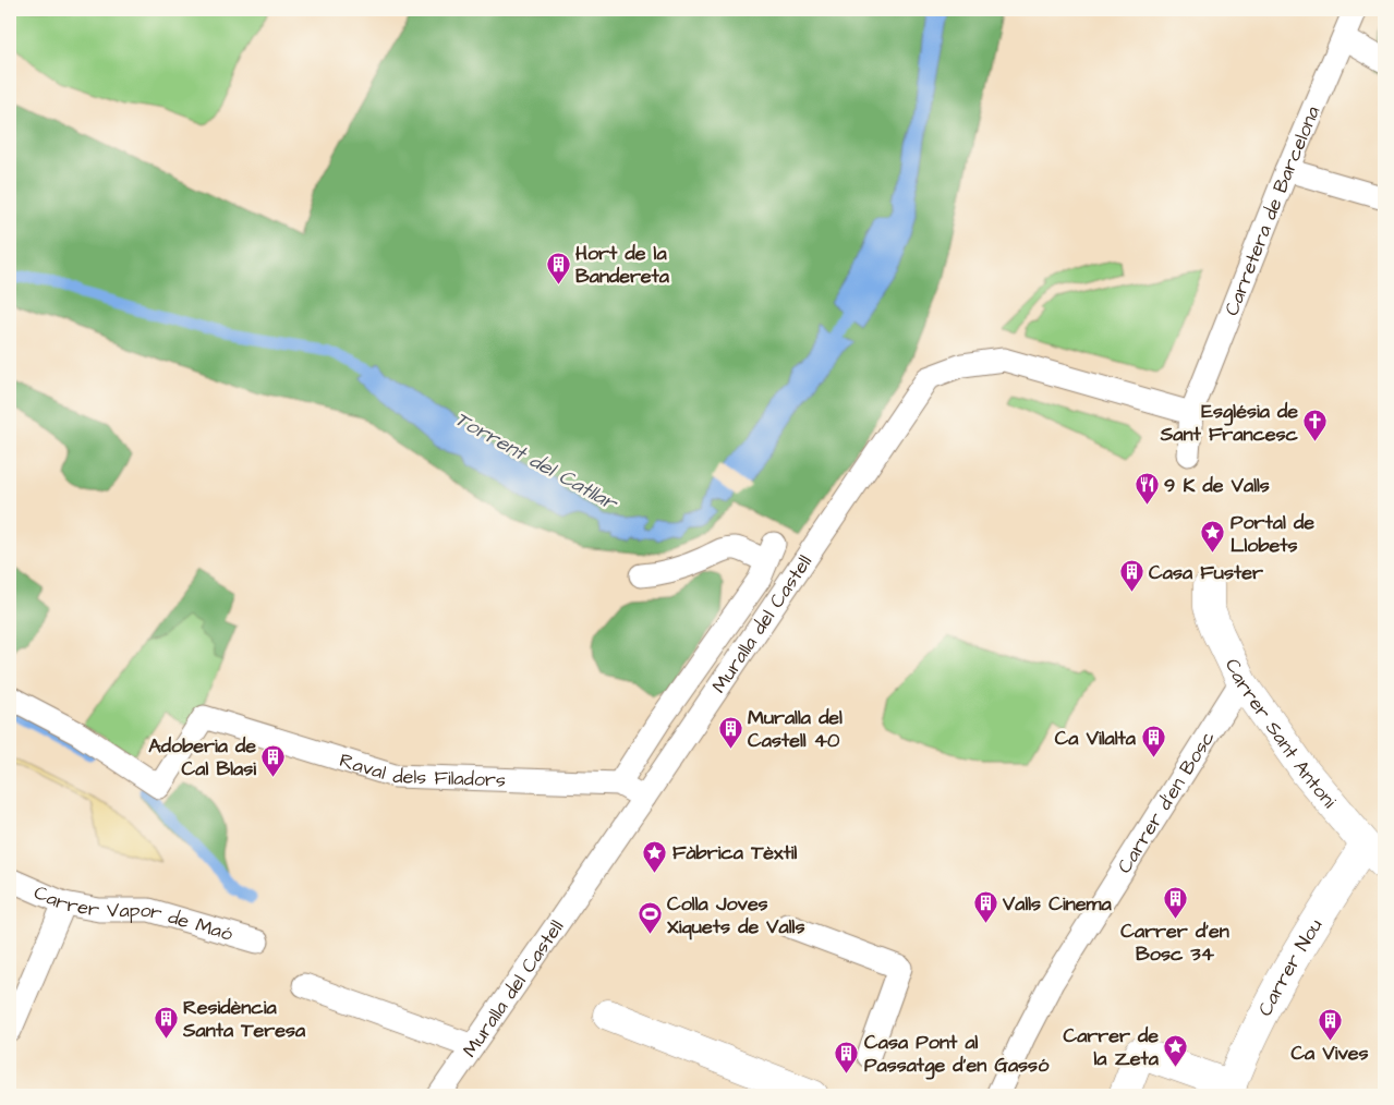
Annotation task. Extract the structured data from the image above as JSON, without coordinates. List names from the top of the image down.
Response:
{
  "streets": {
    "street": ["Carrer Sant Antoni", "Carrer Nou"],
    "lane": [
      "Carretera de Barcelona",
      "Muralla del Castell",
      "Raval dels Filadors",
      "Carrer d'en Bosc",
      "Carrer Vapor de Maó"
    ]
  },
  "crossings": [
    ["Carretera de Barcelona", "Muralla del Castell"],
    ["Muralla del Castell", "Raval dels Filadors"],
    ["Carrer Sant Antoni", "Carrer d'en Bosc"],
    ["Carrer Sant Antoni", "Carrer Nou"]
  ],
  "water": ["Torrent del Catllar"],
  "places": {
    "building": [
      "Hort de la Bandereta",
      "Casa Fuster",
      "Muralla del Castell 40",
      "Ca Vilalta",
      "Adoberia de Cal Blasi",
      "Carrer d'en Bosc 34",
      "Valls Cinema",
      "Residència Santa Teresa",
      "Ca Vives",
      "Casa Pont al Passatge d'en Gassó"
    ],
    "church": ["Església de Sant Francesc"],
    "restaurant": ["9 K de Valls"],
    "place": ["Portal de Llobets", "Fàbrica Tèxtil", "Carrer de la Zeta"],
    "sports": ["Colla Joves Xiquets de Valls"]
  }
}
